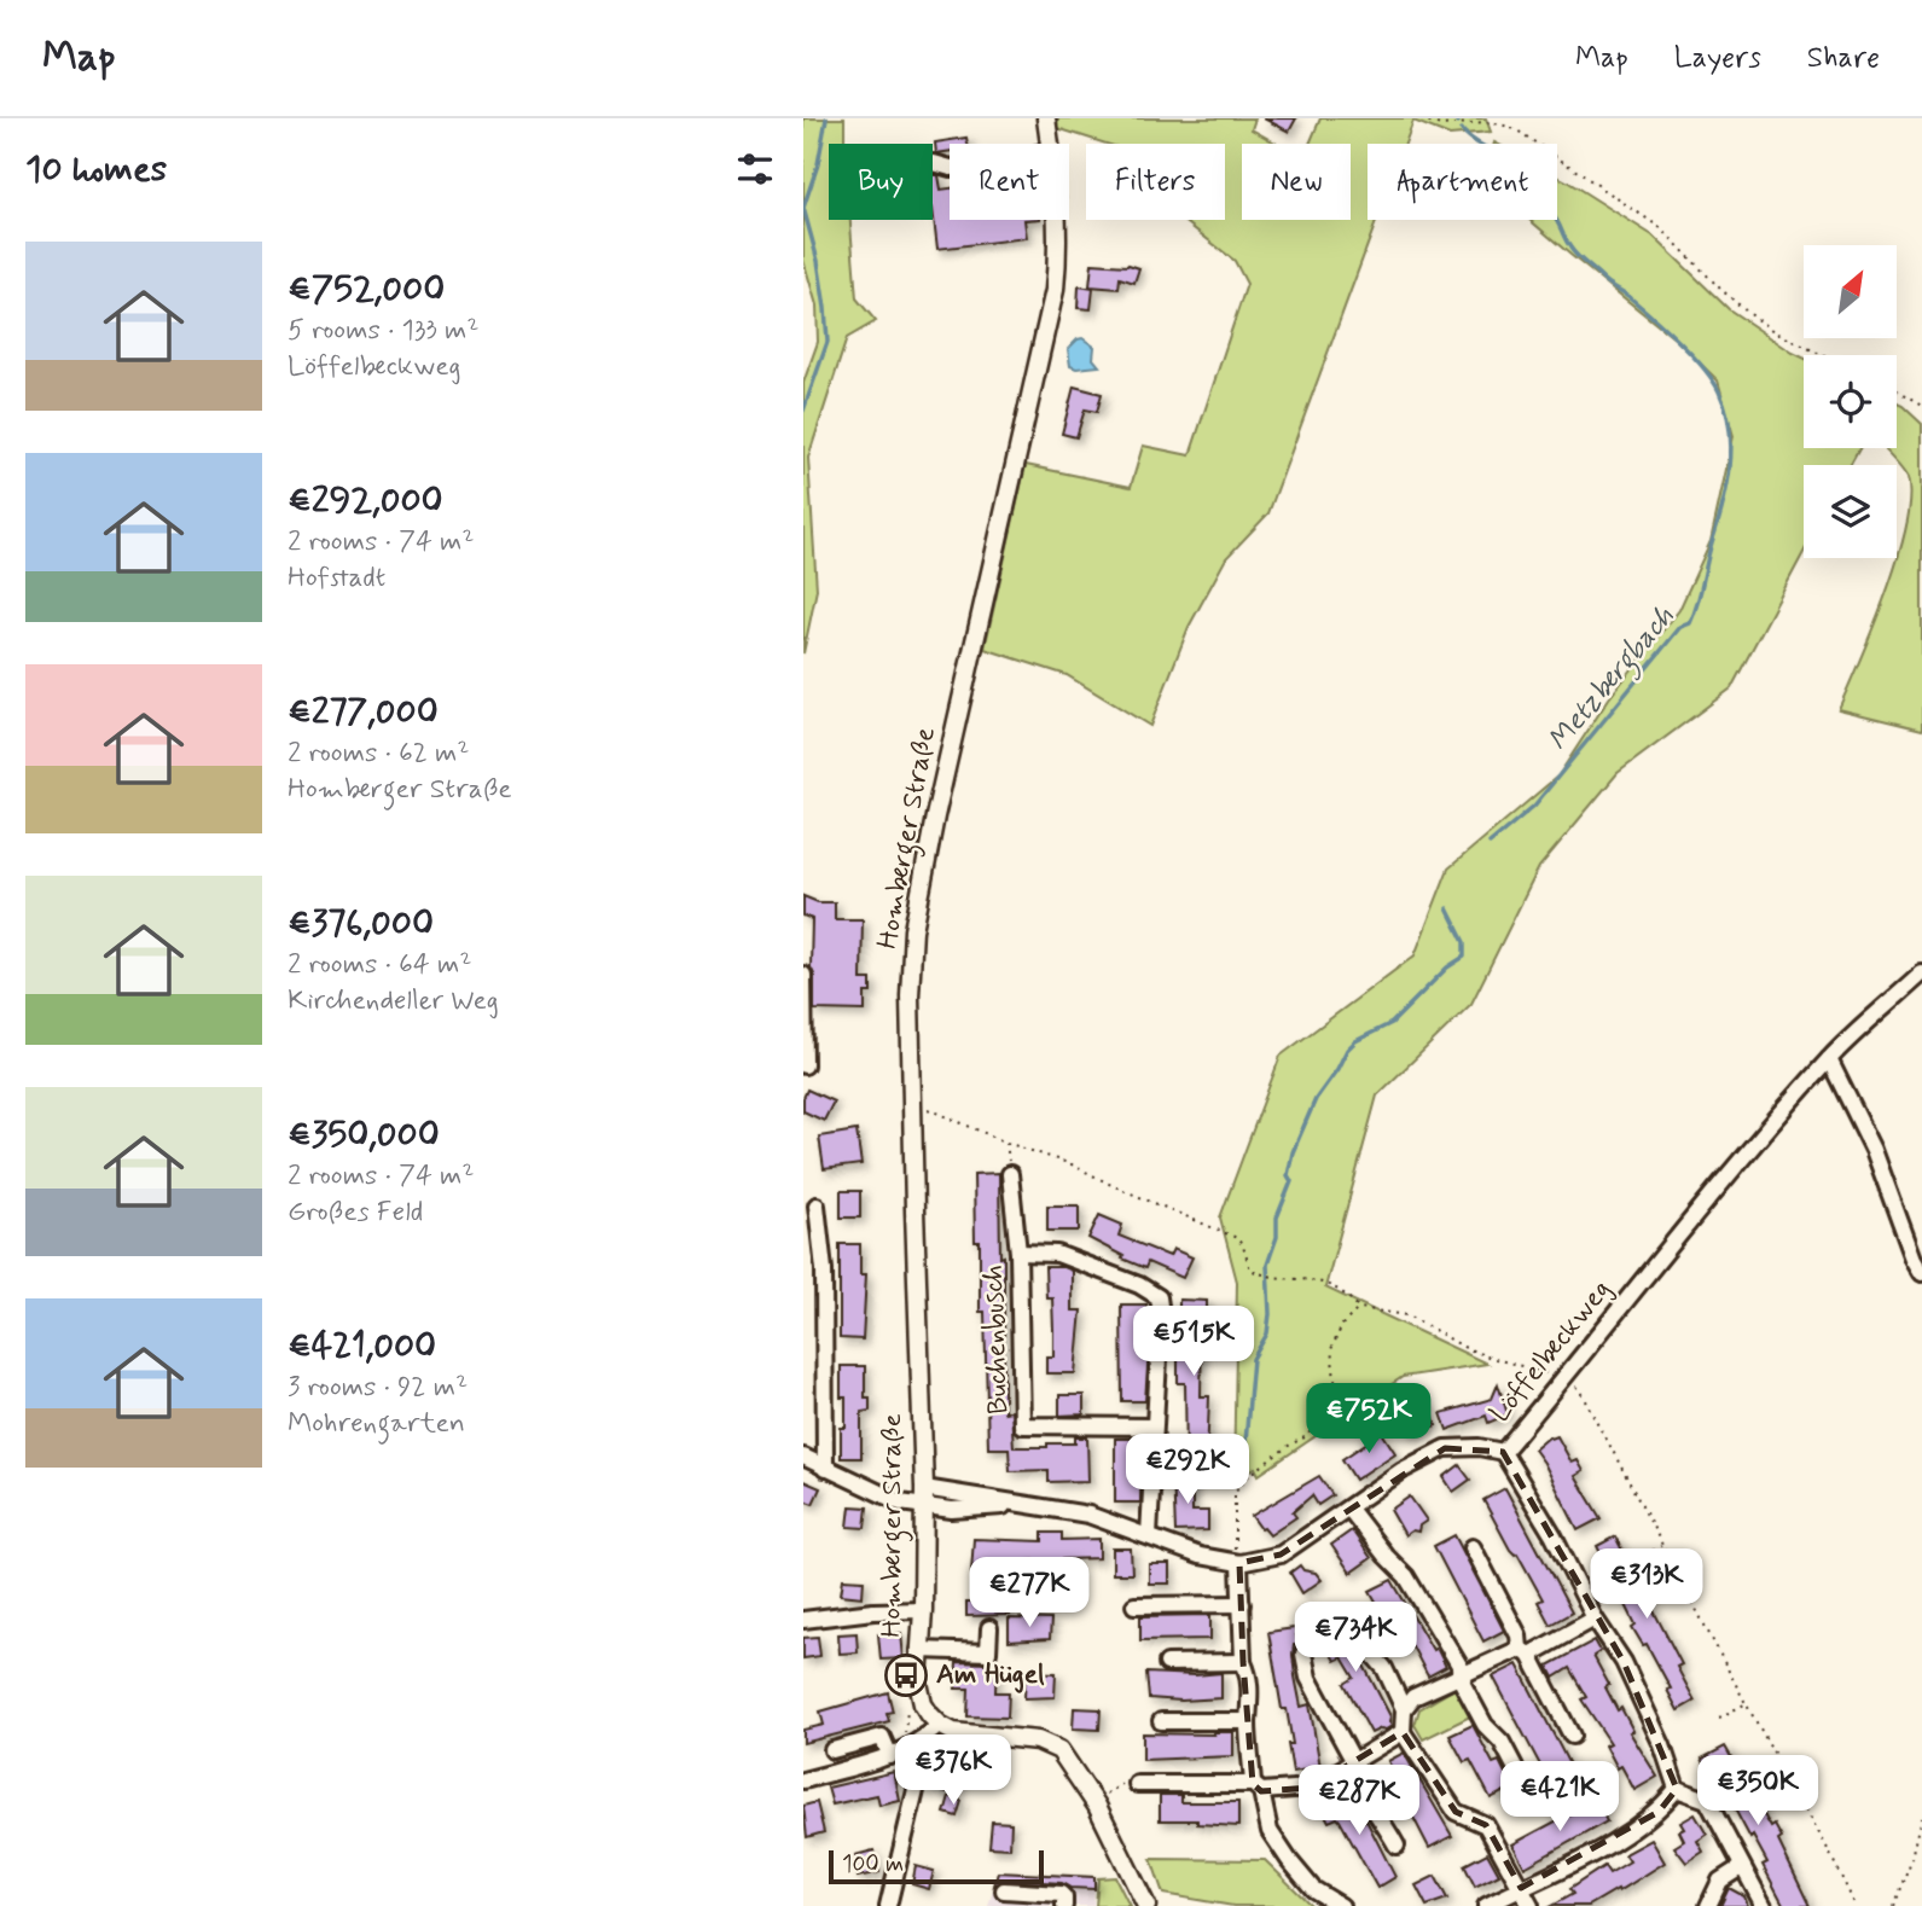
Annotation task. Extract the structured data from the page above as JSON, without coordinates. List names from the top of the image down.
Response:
{
  "streets": {
    "main road": ["Homberger Straße"],
    "street": ["Buchenbusch", "Löffelbeckweg"]
  },
  "crossings": [
    ["Homberger Straße", "Löffelbeckweg"]
  ],
  "water": ["Metzbergbach"],
  "places": {
    "bus stop": ["Am Hügel"]
  },
  "scale_bar": "100 m",
  "north": "top right",
  "page": {
    "header": "Map",
    "nav": ["Map", "Layers", "Share"],
    "heading": "10 homes",
    "chip": [
      "Buy",
      "Rent",
      "Filters",
      "New",
      "Apartment"
    ],
    "list": [
      {
        "name": "€752,000",
        "note": "5 rooms · 133 m² · Löffelbeckweg"
      },
      {
        "name": "€292,000",
        "note": "2 rooms · 74 m² · Hofstadt"
      },
      {
        "name": "€277,000",
        "note": "2 rooms · 62 m² · Homberger Straße"
      },
      {
        "name": "€376,000",
        "note": "2 rooms · 64 m² · Kirchendeller Weg"
      },
      {
        "name": "€350,000",
        "note": "2 rooms · 74 m² · Großes Feld"
      },
      {
        "name": "€421,000",
        "note": "3 rooms · 92 m² · Mohrengarten"
      }
    ],
    "price": [
      "€515K",
      "€752K",
      "€292K",
      "€313K",
      "€277K",
      "€734K",
      "€376K",
      "€350K",
      "€421K",
      "€287K"
    ],
    "scale": "100 m"
  }
}
